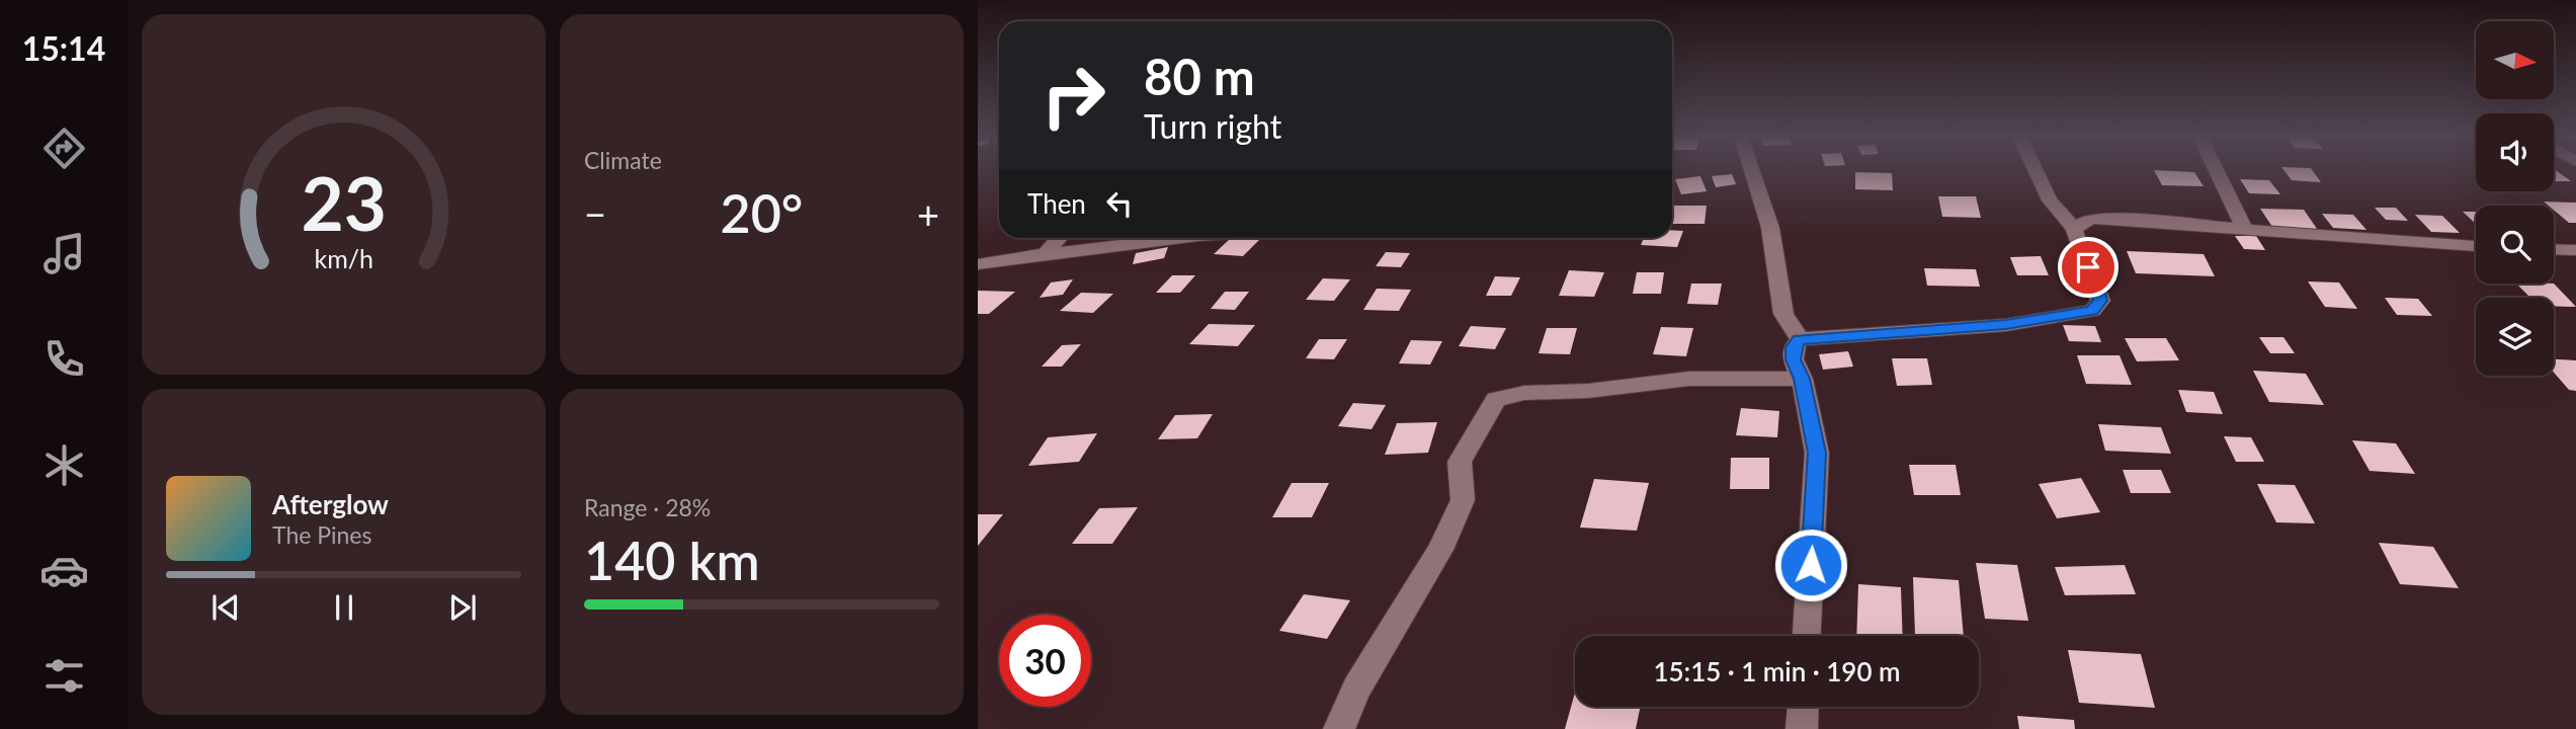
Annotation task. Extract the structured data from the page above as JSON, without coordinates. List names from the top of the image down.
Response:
{
  "north": "right",
  "page": {
    "tabs": "15:14",
    "tile": [
      "Climate",
      ["Range · 28%", "140 km"]
    ],
    "turn": ["80 m", "Turn right"],
    "then": "Then",
    "heat": ["−", "20°", "+"],
    "song": ["Afterglow", "The Pines"],
    "limit": "30",
    "trip": "15:15 · 1 min · 190 m",
    "gauge": ["23", "km/h"]
  }
}
